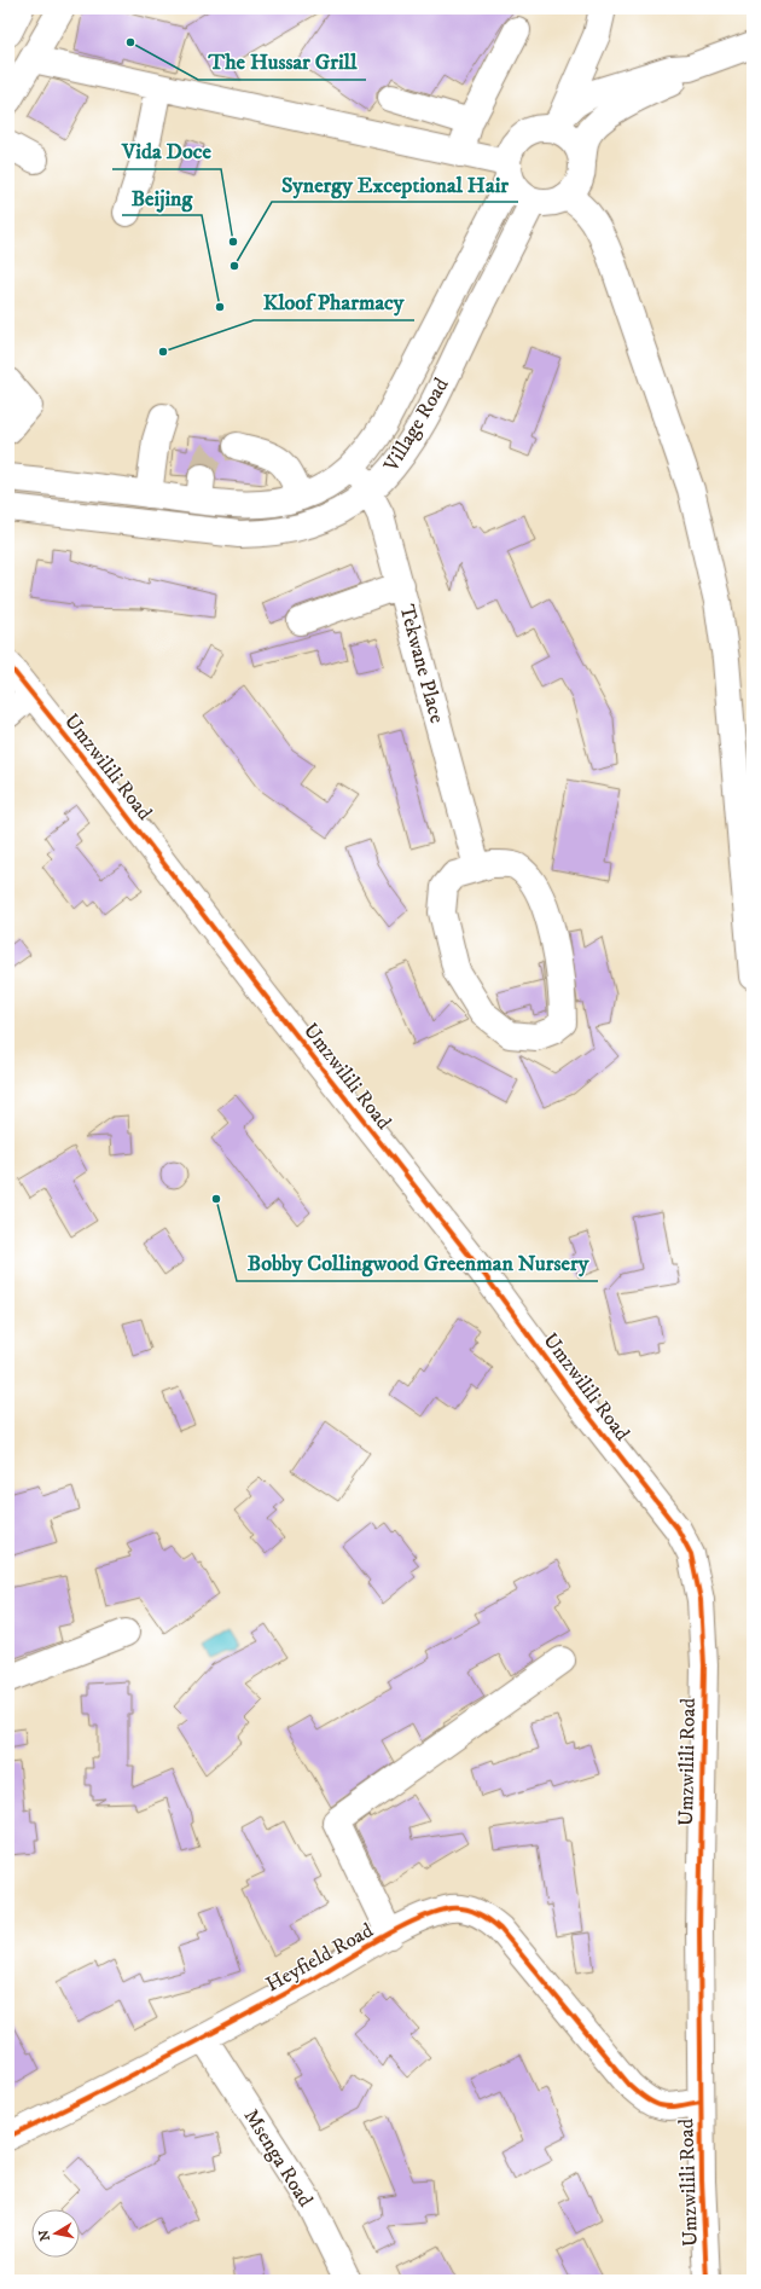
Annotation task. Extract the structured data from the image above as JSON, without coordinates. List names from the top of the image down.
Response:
{
  "streets": {
    "main road": [
      "Village Road",
      "Tekwane Place",
      "Umzwilili Road",
      "Heyfield Road",
      "Msenga Road"
    ]
  },
  "crossings": [
    ["Village Road", "Tekwane Place"],
    ["Umzwilili Road", "Heyfield Road"],
    ["Heyfield Road", "Msenga Road"]
  ],
  "places": [
    "The Hussar Grill",
    "Vida Doce",
    "Synergy Exceptional Hair",
    "Beijing",
    "Kloof Pharmacy",
    "Bobby Collingwood Greenman Nursery"
  ],
  "north": "left"
}
